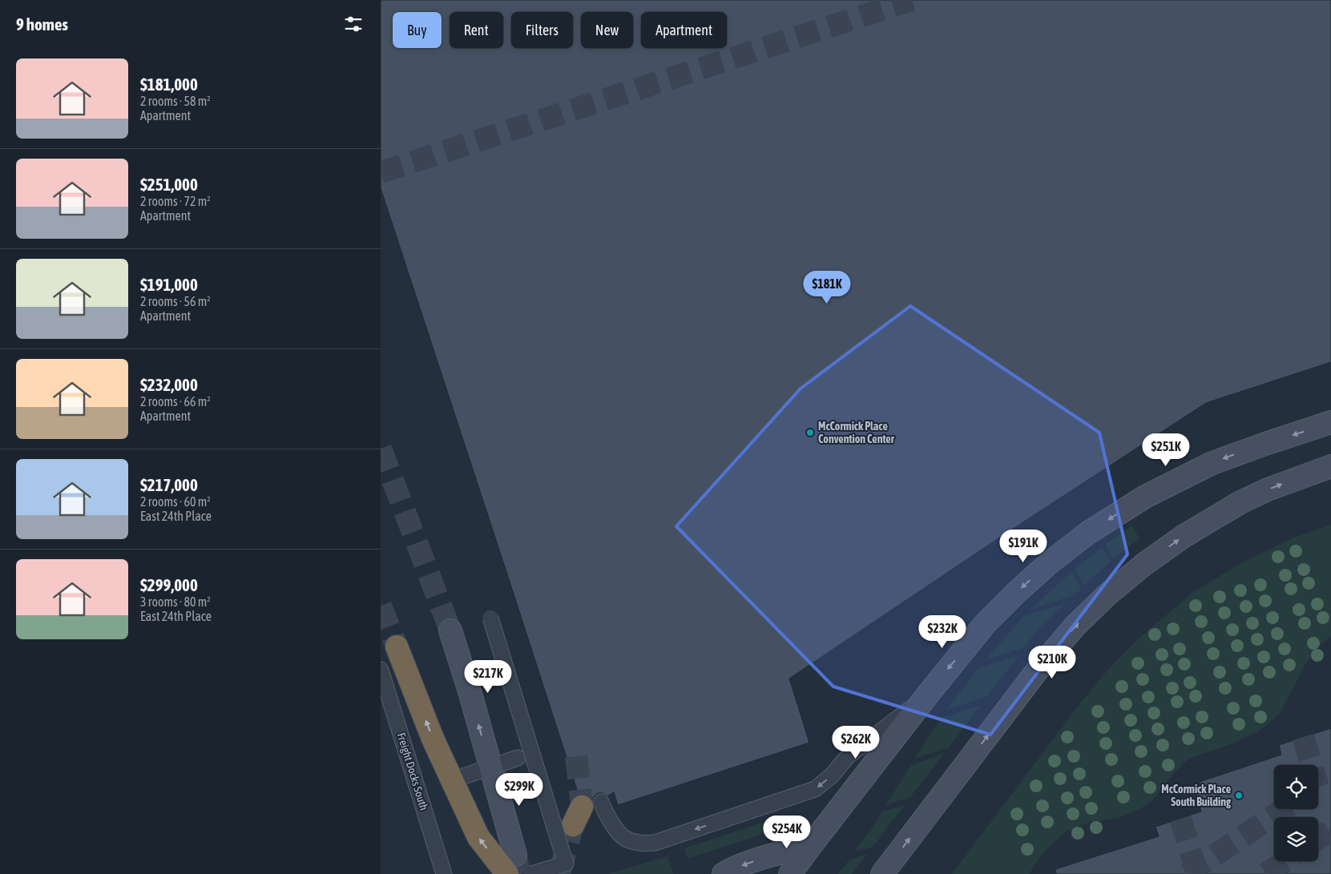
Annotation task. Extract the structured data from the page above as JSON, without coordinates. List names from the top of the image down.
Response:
{
  "streets": {
    "lane": ["Freight Docks South"]
  },
  "places": ["McCormick Place Convention Center", "McCormick Place South Building"],
  "page": {
    "heading": "9 homes",
    "chip": [
      "Buy",
      "Rent",
      "Filters",
      "New",
      "Apartment"
    ],
    "list": [
      {
        "name": "$181,000",
        "note": "2 rooms · 58 m² · Apartment"
      },
      {
        "name": "$251,000",
        "note": "2 rooms · 72 m² · Apartment"
      },
      {
        "name": "$191,000",
        "note": "2 rooms · 56 m² · Apartment"
      },
      {
        "name": "$232,000",
        "note": "2 rooms · 66 m² · Apartment"
      },
      {
        "name": "$217,000",
        "note": "2 rooms · 60 m² · East 24th Place"
      },
      {
        "name": "$299,000",
        "note": "3 rooms · 80 m² · East 24th Place"
      }
    ],
    "price": [
      "$181K",
      "$251K",
      "$191K",
      "$232K",
      "$210K",
      "$217K",
      "$262K",
      "$299K",
      "$254K"
    ]
  }
}
